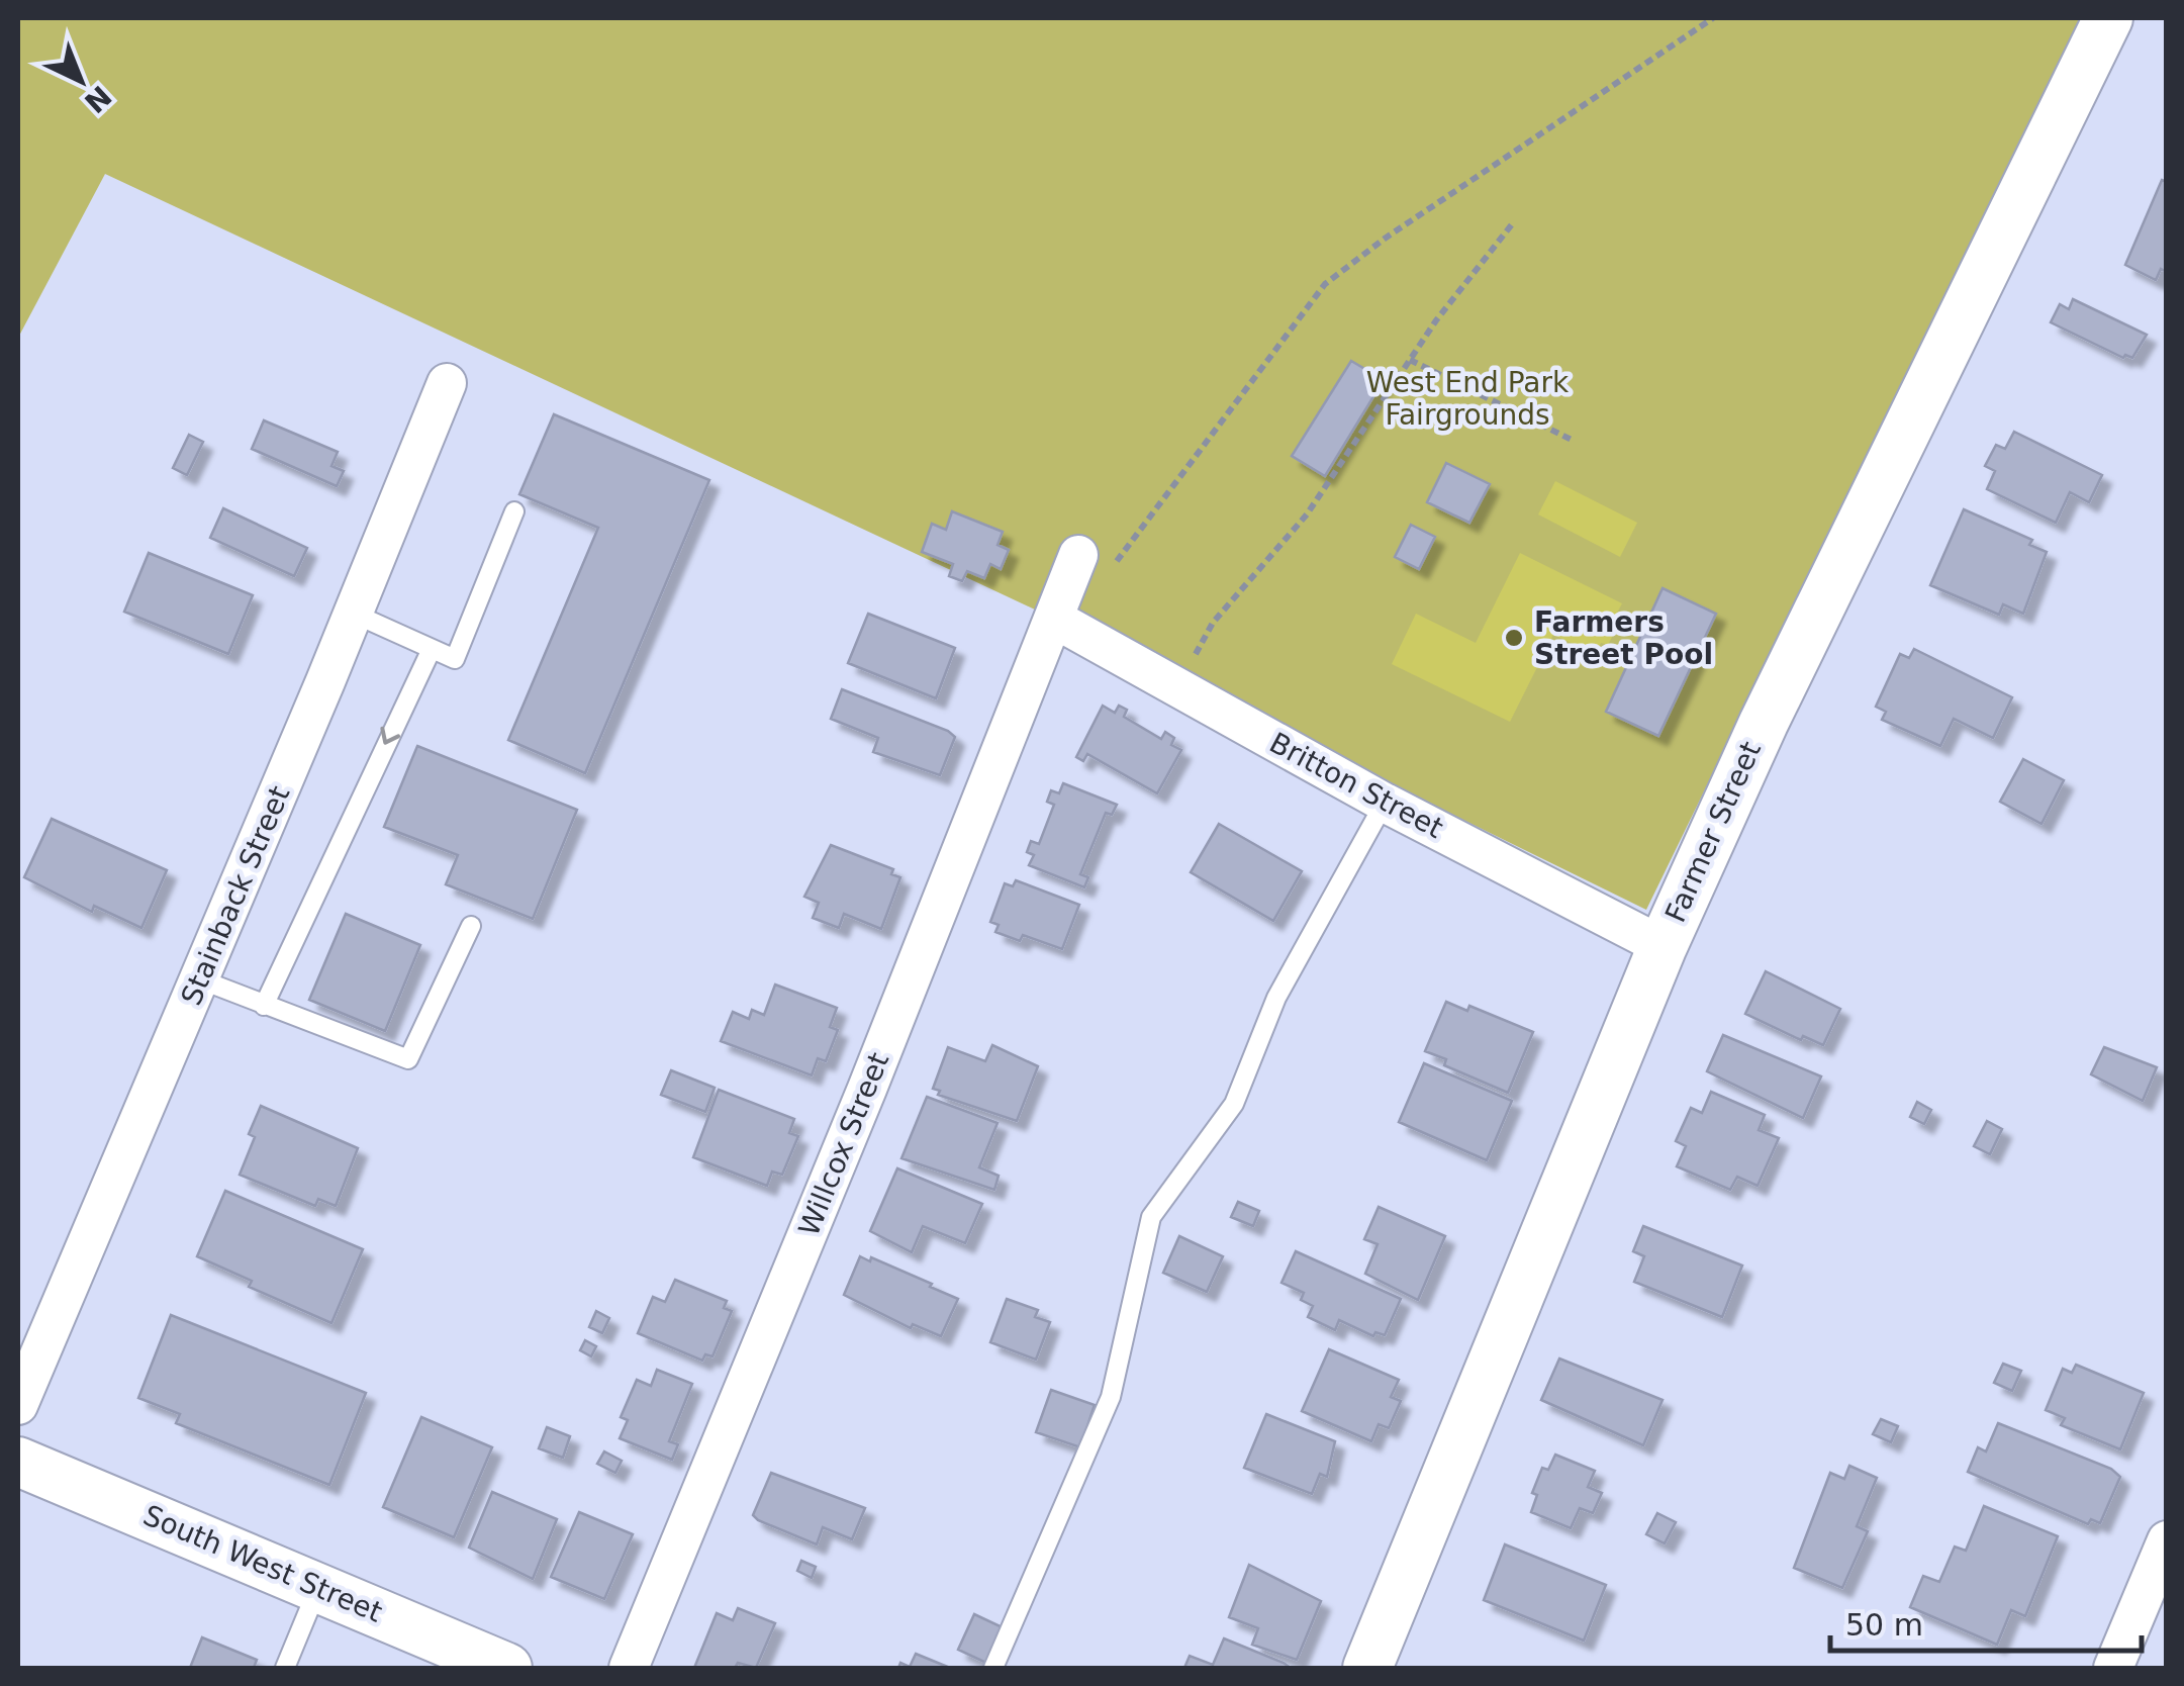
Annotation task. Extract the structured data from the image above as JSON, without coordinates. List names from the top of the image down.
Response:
{
  "streets": {
    "street": [
      "Britton Street",
      "Farmer Street",
      "Stainback Street",
      "Willcox Street",
      "South West Street"
    ]
  },
  "crossings": [
    ["Britton Street", "Farmer Street"],
    ["Britton Street", "Willcox Street"]
  ],
  "parks": ["West End Park Fairgrounds"],
  "places": ["Farmers Street Pool"],
  "scale_bar": "50 m",
  "north": "bottom right"
}
